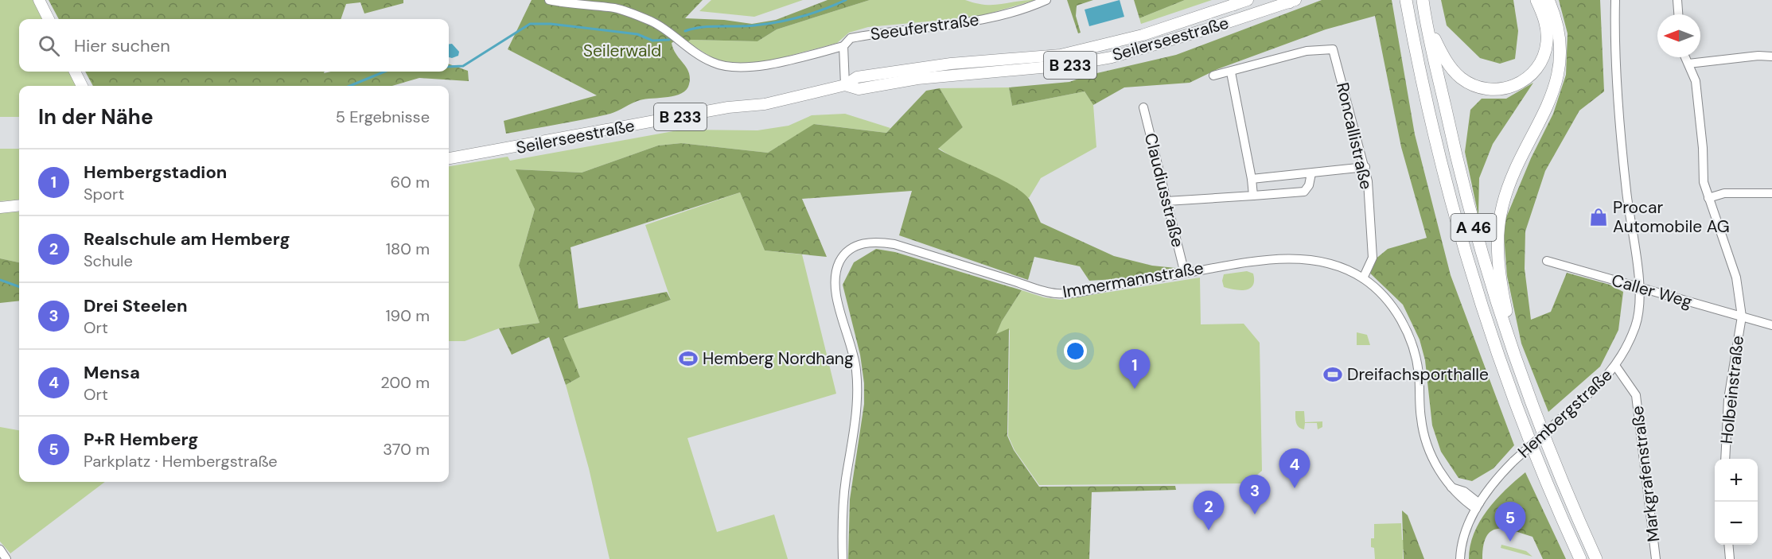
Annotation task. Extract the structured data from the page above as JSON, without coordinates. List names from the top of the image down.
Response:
{
  "streets": {
    "highway": ["A 46"],
    "main road": ["Seilerseestraße", "B 233"],
    "street": [
      "Seeuferstraße",
      "Roncallistraße",
      "Claudiusstraße",
      "Immermannstraße",
      "Caller Weg",
      "Holbeinstraße",
      "Hembergstraße",
      "Markgrafenstraße"
    ]
  },
  "crossings": [
    ["Roncallistraße", "Immermannstraße"],
    ["Claudiusstraße", "Immermannstraße"],
    ["Immermannstraße", "Hembergstraße"],
    ["Caller Weg", "Holbeinstraße"],
    ["Caller Weg", "Hembergstraße"],
    ["Hembergstraße", "Markgrafenstraße"]
  ],
  "parks": ["Seilerwald"],
  "places": {
    "shop": ["Procar Automobile AG"],
    "sports": ["Hemberg Nordhang", "Dreifachsporthalle"]
  },
  "north": "left",
  "page": {
    "search": "Hier suchen",
    "heading": ["In der Nähe", "5 Ergebnisse"],
    "list": [
      {
        "mark": "1",
        "name": "Hembergstadion",
        "note": "Sport",
        "value": "60 m"
      },
      {
        "mark": "2",
        "name": "Realschule am Hemberg",
        "note": "Schule",
        "value": "180 m"
      },
      {
        "mark": "3",
        "name": "Drei Steelen",
        "note": "Ort",
        "value": "190 m"
      },
      {
        "mark": "4",
        "name": "Mensa",
        "note": "Ort",
        "value": "200 m"
      },
      {
        "mark": "5",
        "name": "P+R Hemberg",
        "note": "Parkplatz · Hembergstraße",
        "value": "370 m"
      }
    ],
    "pins": [
      "1",
      "4",
      "3",
      "2",
      "5"
    ],
    "map_buttons": ["+", "−"]
  }
}
